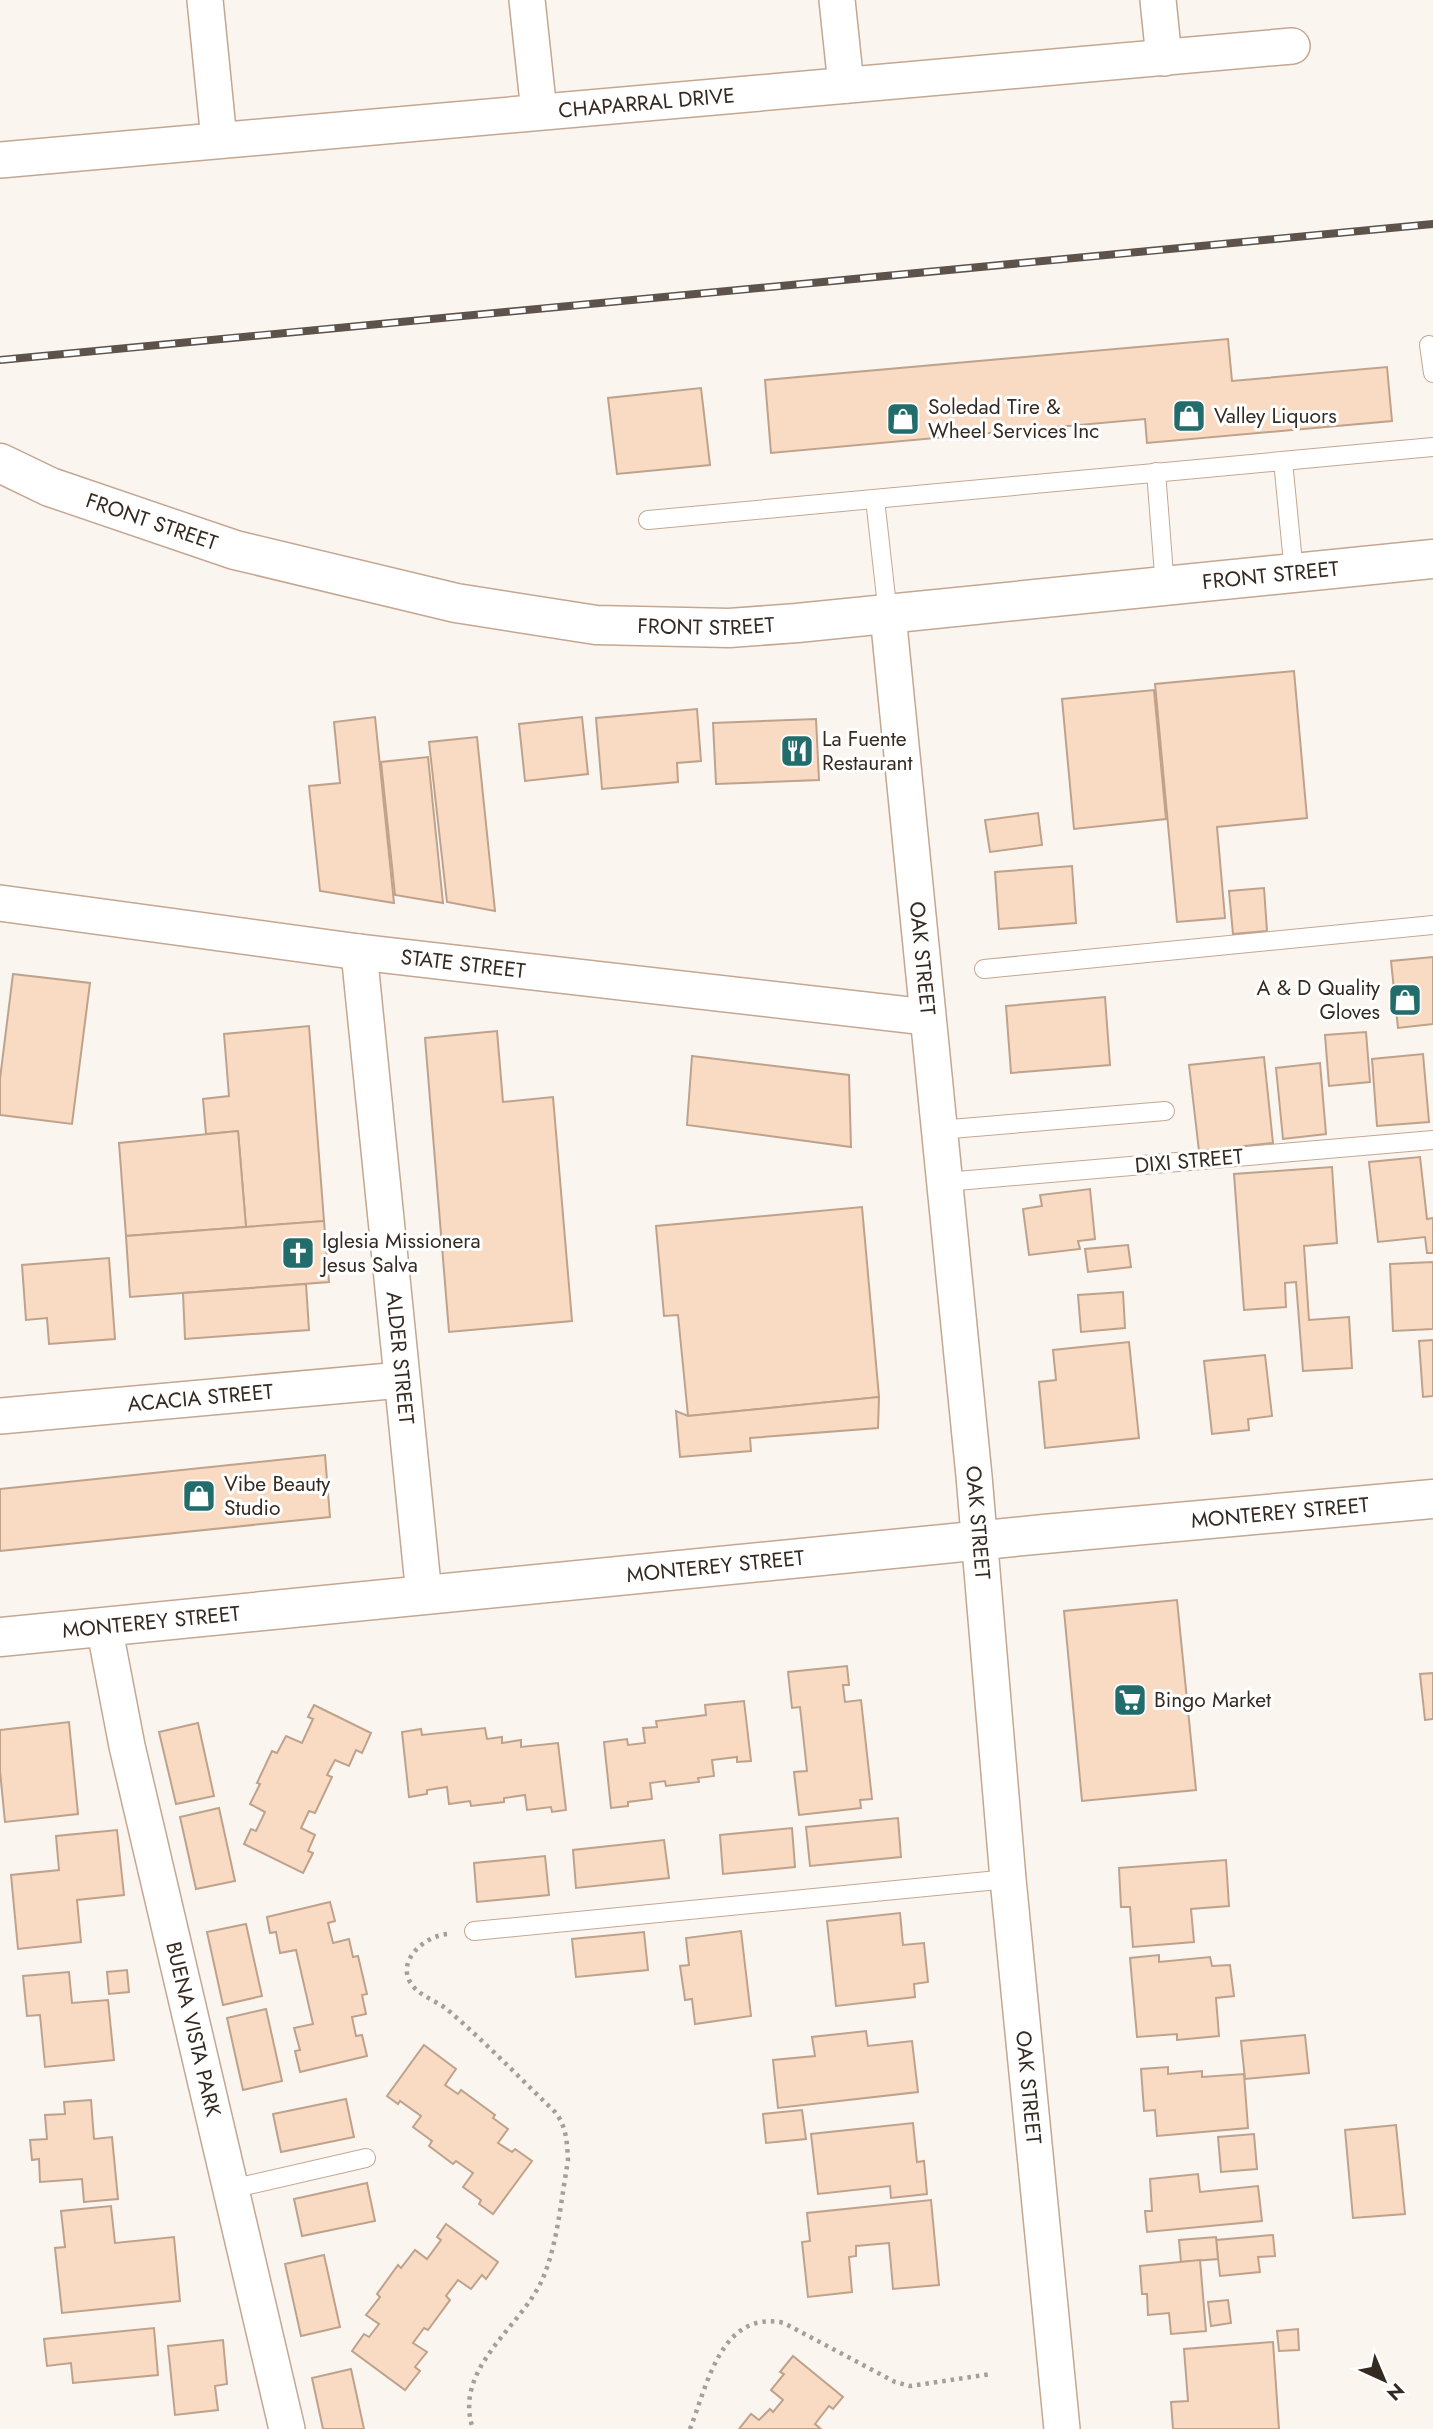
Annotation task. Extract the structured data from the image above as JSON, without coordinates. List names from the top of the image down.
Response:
{
  "streets": {
    "main road": ["FRONT STREET", "MONTEREY STREET"],
    "street": [
      "CHAPARRAL DRIVE",
      "OAK STREET",
      "STATE STREET",
      "ALDER STREET",
      "ACACIA STREET",
      "BUENA VISTA PARK"
    ],
    "lane": ["DIXI STREET"]
  },
  "crossings": [
    ["FRONT STREET", "OAK STREET"],
    ["OAK STREET", "STATE STREET"],
    ["OAK STREET", "DIXI STREET"],
    ["OAK STREET", "MONTEREY STREET"],
    ["STATE STREET", "ALDER STREET"],
    ["ALDER STREET", "ACACIA STREET"],
    ["ALDER STREET", "MONTEREY STREET"],
    ["MONTEREY STREET", "BUENA VISTA PARK"]
  ],
  "places": {
    "shop": [
      "Valley Liquors",
      "Soledad Tire & Wheel Services Inc",
      "A & D Quality Gloves",
      "Vibe Beauty Studio"
    ],
    "restaurant": ["La Fuente Restaurant"],
    "church": ["Iglesia Missionera Jesus Salva"],
    "supermarket": ["Bingo Market"]
  },
  "north": "bottom right"
}
